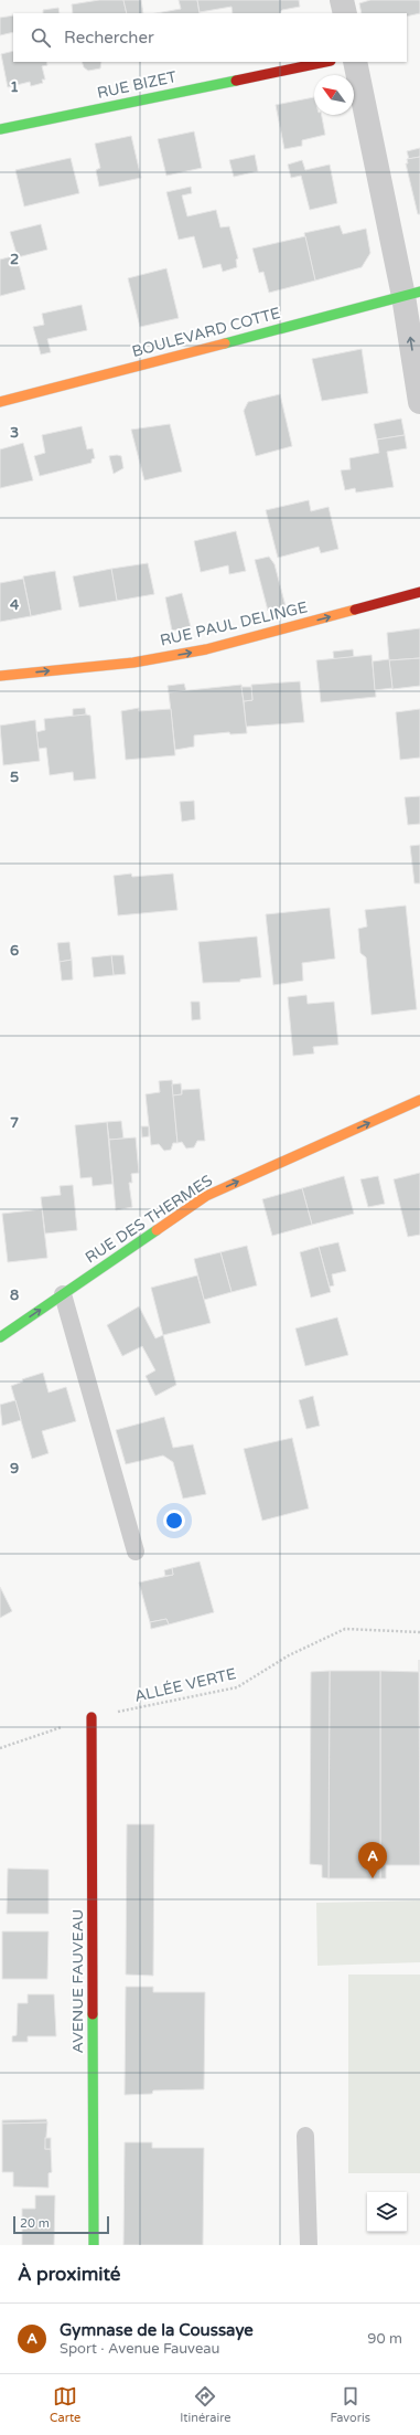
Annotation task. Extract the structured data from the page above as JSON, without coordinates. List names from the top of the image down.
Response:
{
  "streets": {
    "street": [
      "RUE BIZET",
      "BOULEVARD COTTE",
      "RUE PAUL DELINGE",
      "RUE DES THERMES",
      "AVENUE FAUVEAU"
    ],
    "path": ["ALLÉE VERTE"]
  },
  "crossings": [
    ["ALLÉE VERTE", "AVENUE FAUVEAU"]
  ],
  "one_way": ["RUE PAUL DELINGE", "RUE DES THERMES"],
  "scale_bar": "20 m",
  "north": "top left",
  "page": {
    "search": "Rechercher",
    "pins": "A",
    "scale": "20 m",
    "heading": "À proximité",
    "list": [
      {
        "mark": "A",
        "name": "Gymnase de la Coussaye",
        "note": "Sport · Avenue Fauveau",
        "value": "90 m"
      }
    ],
    "nav": ["Carte", "Itinéraire", "Favoris"]
  },
  "grid": {
    "rows": [
      "1",
      "2",
      "3",
      "4",
      "5",
      "6",
      "7",
      "8",
      "9"
    ]
  }
}
